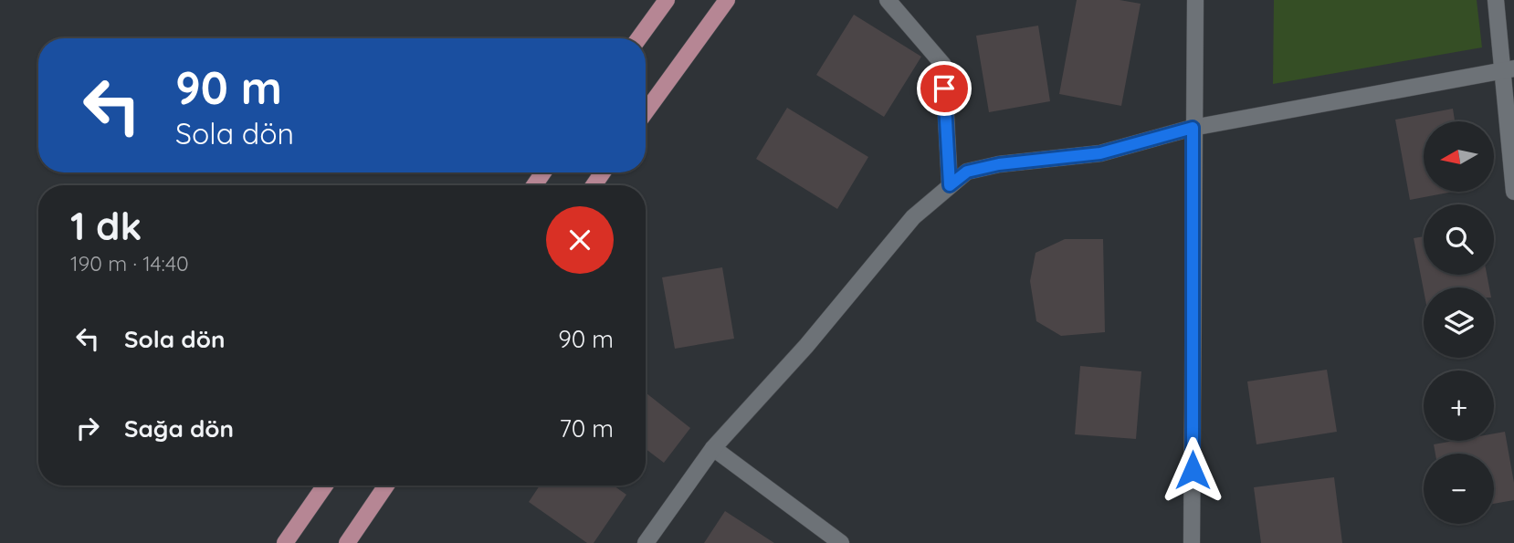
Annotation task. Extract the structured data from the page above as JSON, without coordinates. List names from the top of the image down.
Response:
{
  "north": "left",
  "page": {
    "turn": ["90 m", "Sola dön"],
    "map_buttons": ["+", "−"],
    "heading": ["1 dk", "190 m · 14:40"],
    "list": [
      {
        "name": "Sola dön",
        "value": "90 m"
      },
      {
        "name": "Sağa dön",
        "value": "70 m"
      }
    ]
  }
}
